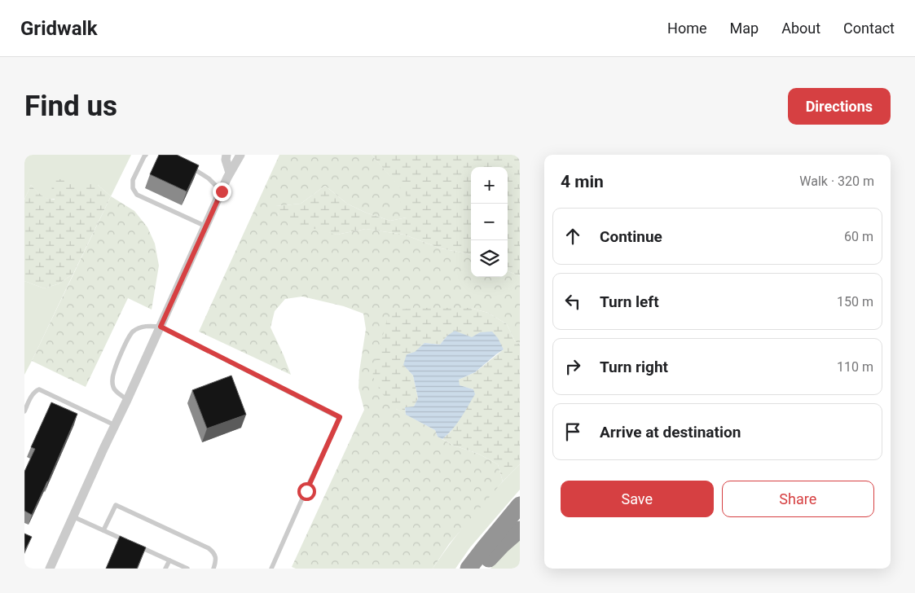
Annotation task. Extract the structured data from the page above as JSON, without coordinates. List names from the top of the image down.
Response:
{
  "page": {
    "header": "Gridwalk",
    "nav": [
      "Home",
      "Map",
      "About",
      "Contact"
    ],
    "buttons": [
      "Directions",
      ["Save", "Share"]
    ],
    "title": "Find us",
    "heading": ["4 min", "Walk · 320 m"],
    "map_buttons": ["+", "−"],
    "list": [
      ["Continue", "60 m"],
      ["Turn left", "150 m"],
      ["Turn right", "110 m"],
      "Arrive at destination"
    ]
  }
}
